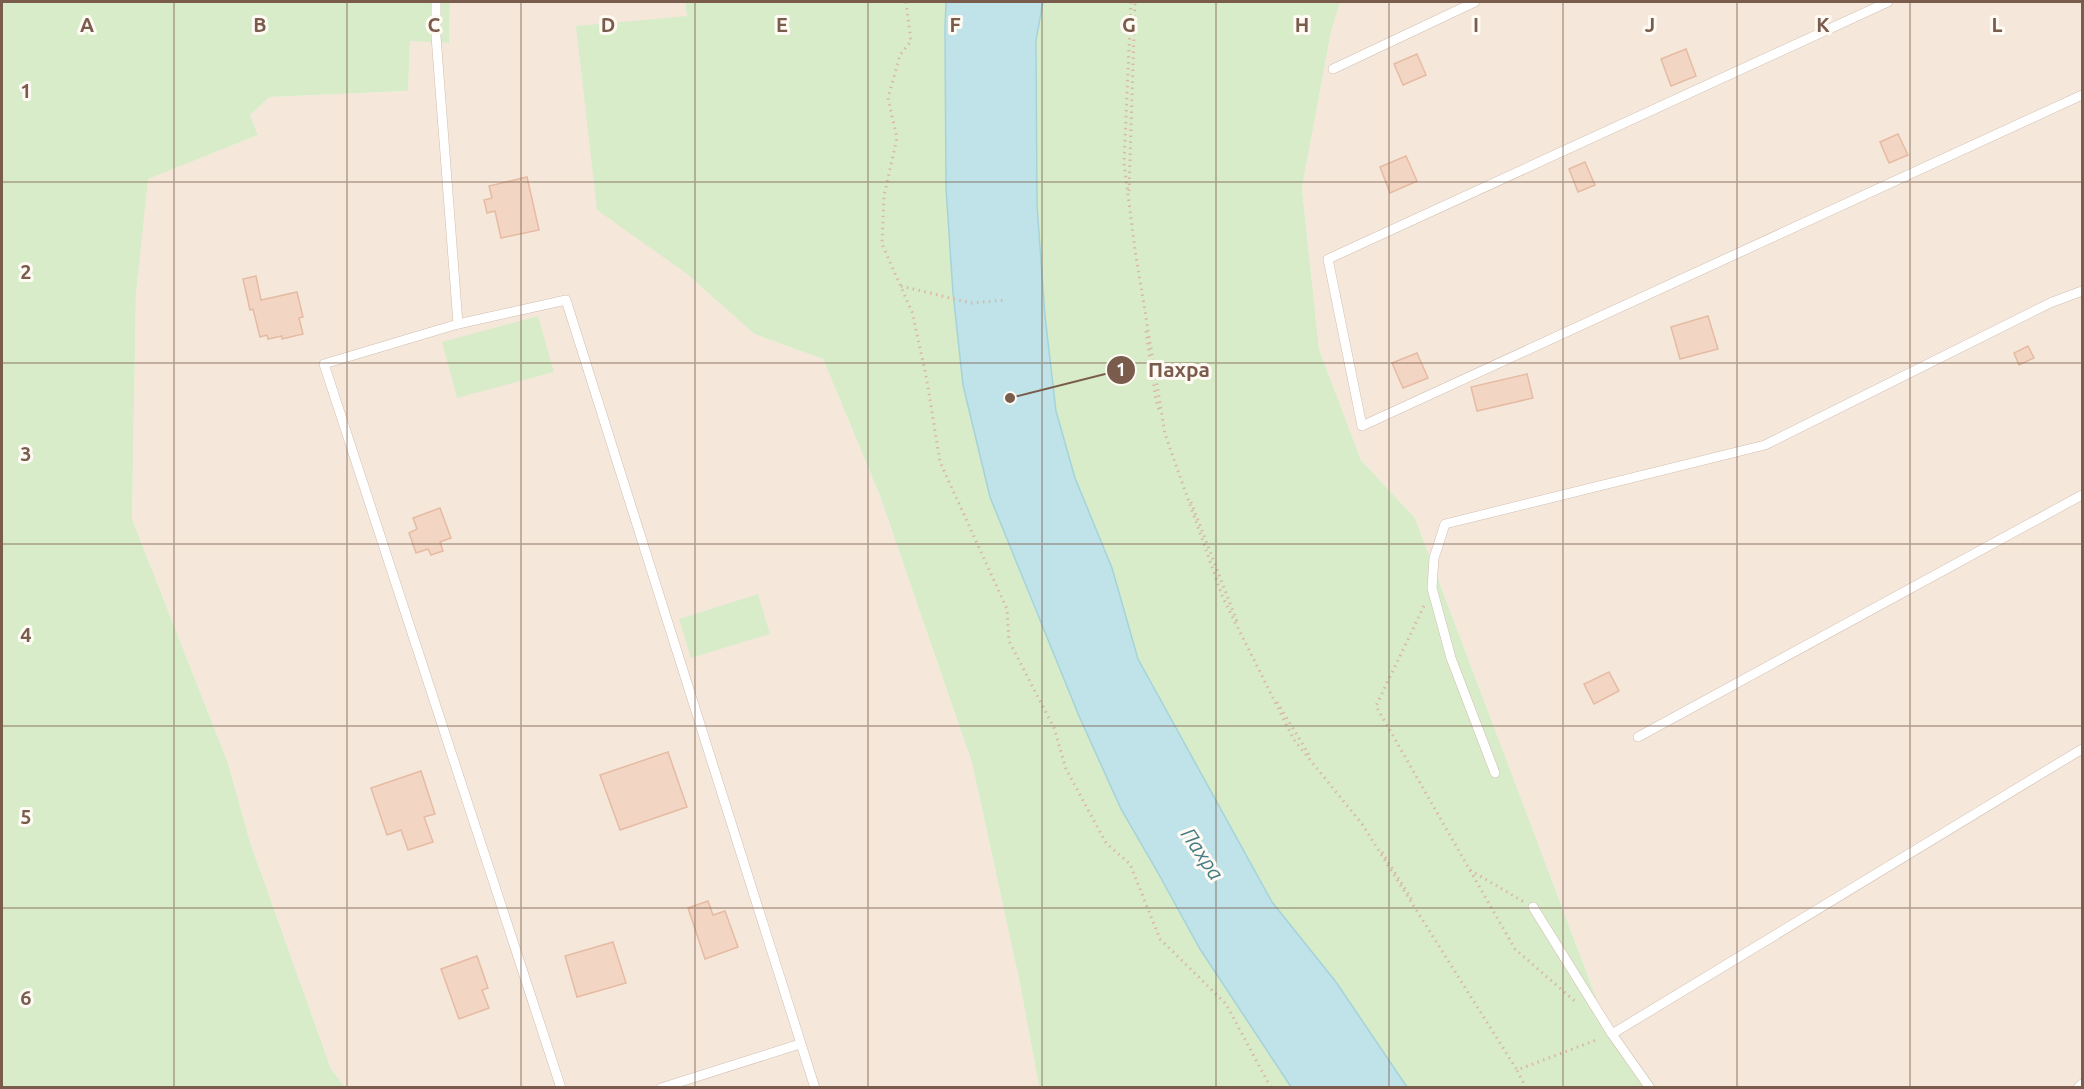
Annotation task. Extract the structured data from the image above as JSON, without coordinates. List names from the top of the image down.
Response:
{
  "water": ["Пахра"],
  "places": ["Пахра"],
  "grid": {
    "columns": [
      "A",
      "B",
      "C",
      "D",
      "E",
      "F",
      "G",
      "H",
      "I",
      "J",
      "K",
      "L"
    ],
    "rows": [
      "1",
      "2",
      "3",
      "4",
      "5",
      "6"
    ]
  }
}
